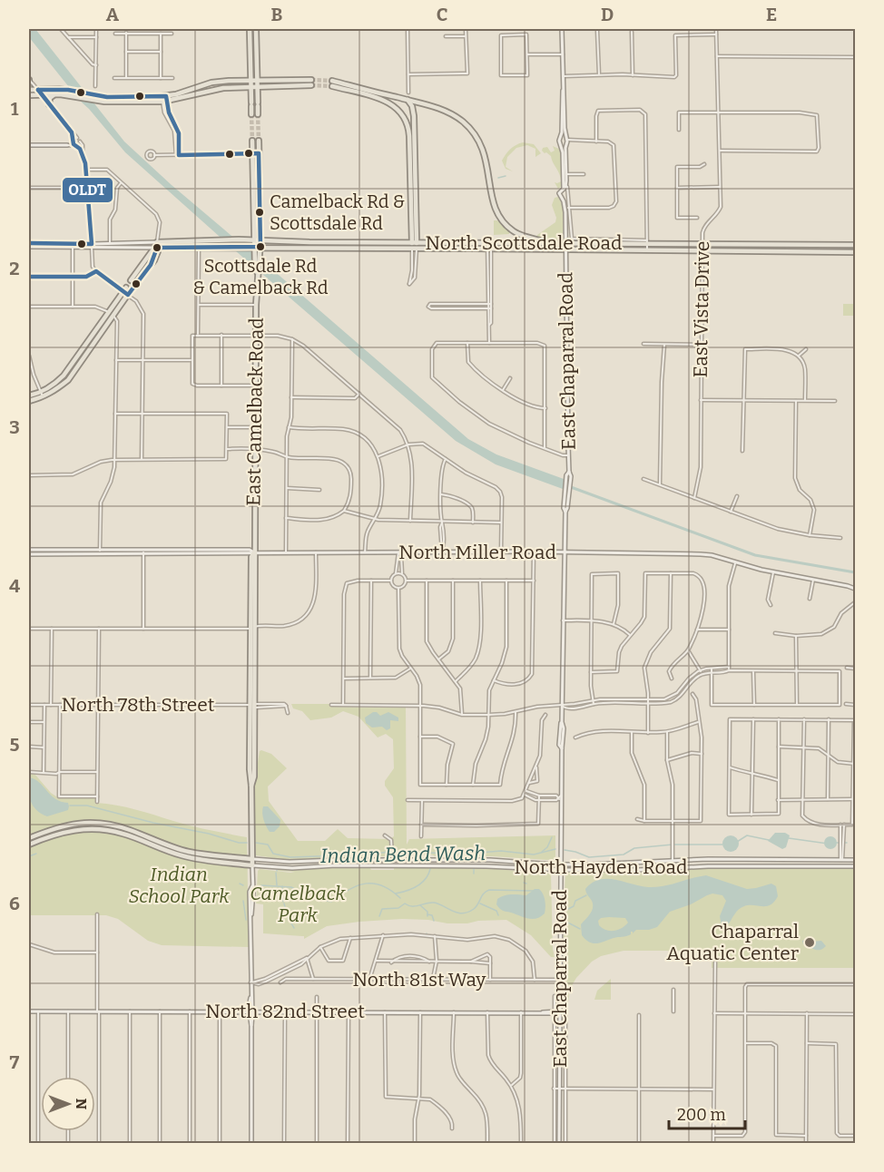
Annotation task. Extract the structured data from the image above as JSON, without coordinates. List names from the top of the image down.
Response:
{
  "streets": {
    "main road": [
      "North Scottsdale Road",
      "East Chaparral Road",
      "East Camelback Road",
      "North Miller Road",
      "North Hayden Road",
      "North 82nd Street"
    ],
    "street": ["East Vista Drive", "North 78th Street", "North 81st Way"]
  },
  "crossings": [
    ["North Scottsdale Road", "East Vista Drive"],
    ["North Scottsdale Road", "East Chaparral Road"],
    ["North Scottsdale Road", "East Camelback Road"],
    ["East Chaparral Road", "North Miller Road"],
    ["East Chaparral Road", "North Hayden Road"],
    ["East Chaparral Road", "North 81st Way"],
    ["East Camelback Road", "North Miller Road"],
    ["East Camelback Road", "North 78th Street"],
    ["East Camelback Road", "North Hayden Road"],
    ["East Camelback Road", "North 82nd Street"]
  ],
  "water": ["Indian Bend Wash"],
  "parks": ["Indian School Park", "Camelback Park"],
  "places": ["Camelback Rd & Scottsdale Rd", "Scottsdale Rd & Camelback Rd", "Chaparral Aquatic Center"],
  "lines": ["transit line OLDT"],
  "scale_bar": "200 m",
  "north": "right",
  "grid": {
    "columns": [
      "A",
      "B",
      "C",
      "D",
      "E"
    ],
    "rows": [
      "1",
      "2",
      "3",
      "4",
      "5",
      "6",
      "7"
    ]
  }
}
